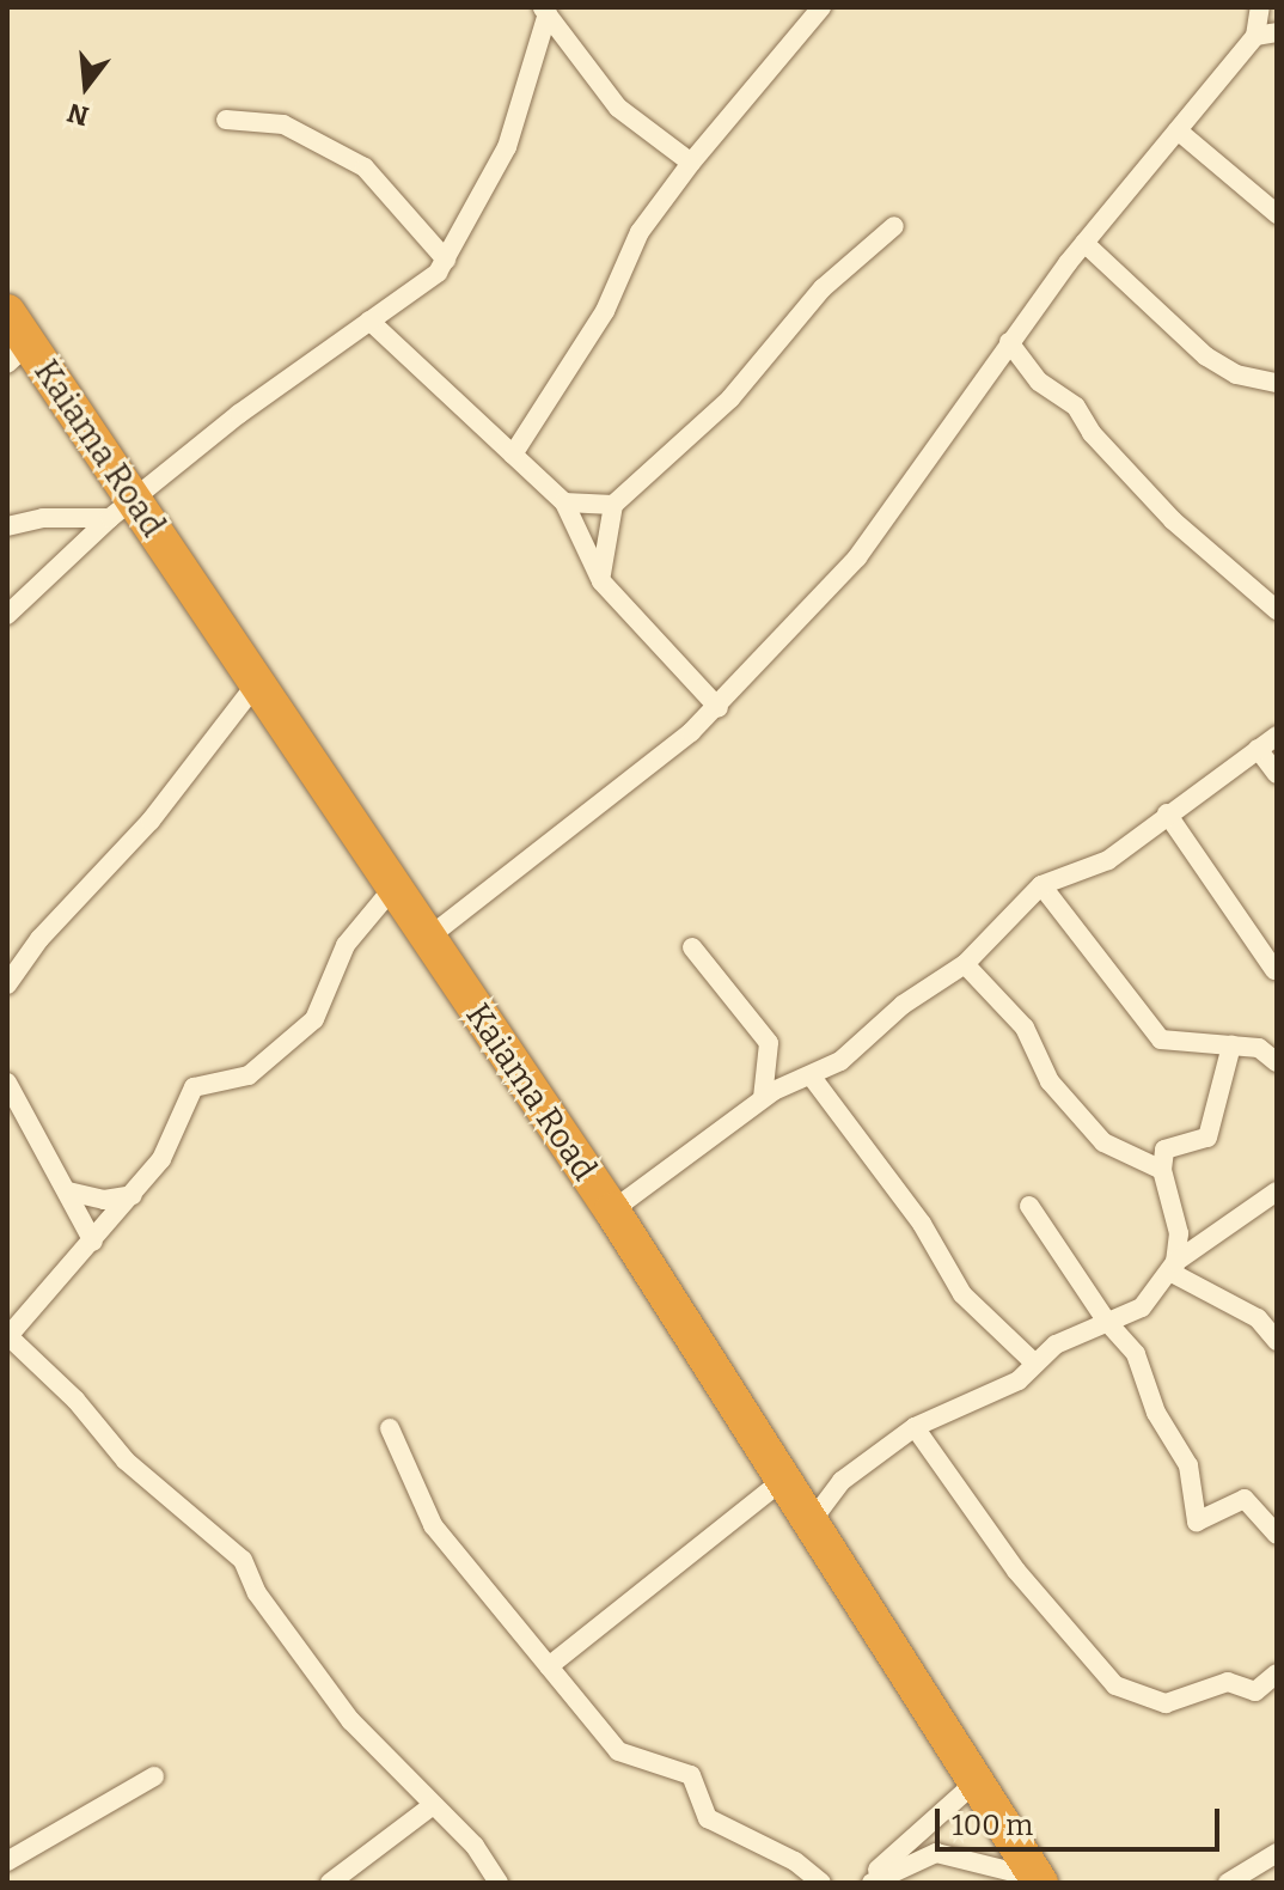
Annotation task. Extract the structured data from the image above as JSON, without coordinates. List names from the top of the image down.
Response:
{
  "streets": {
    "highway": ["Kaiama Road"]
  },
  "scale_bar": "100 m",
  "north": "bottom"
}
